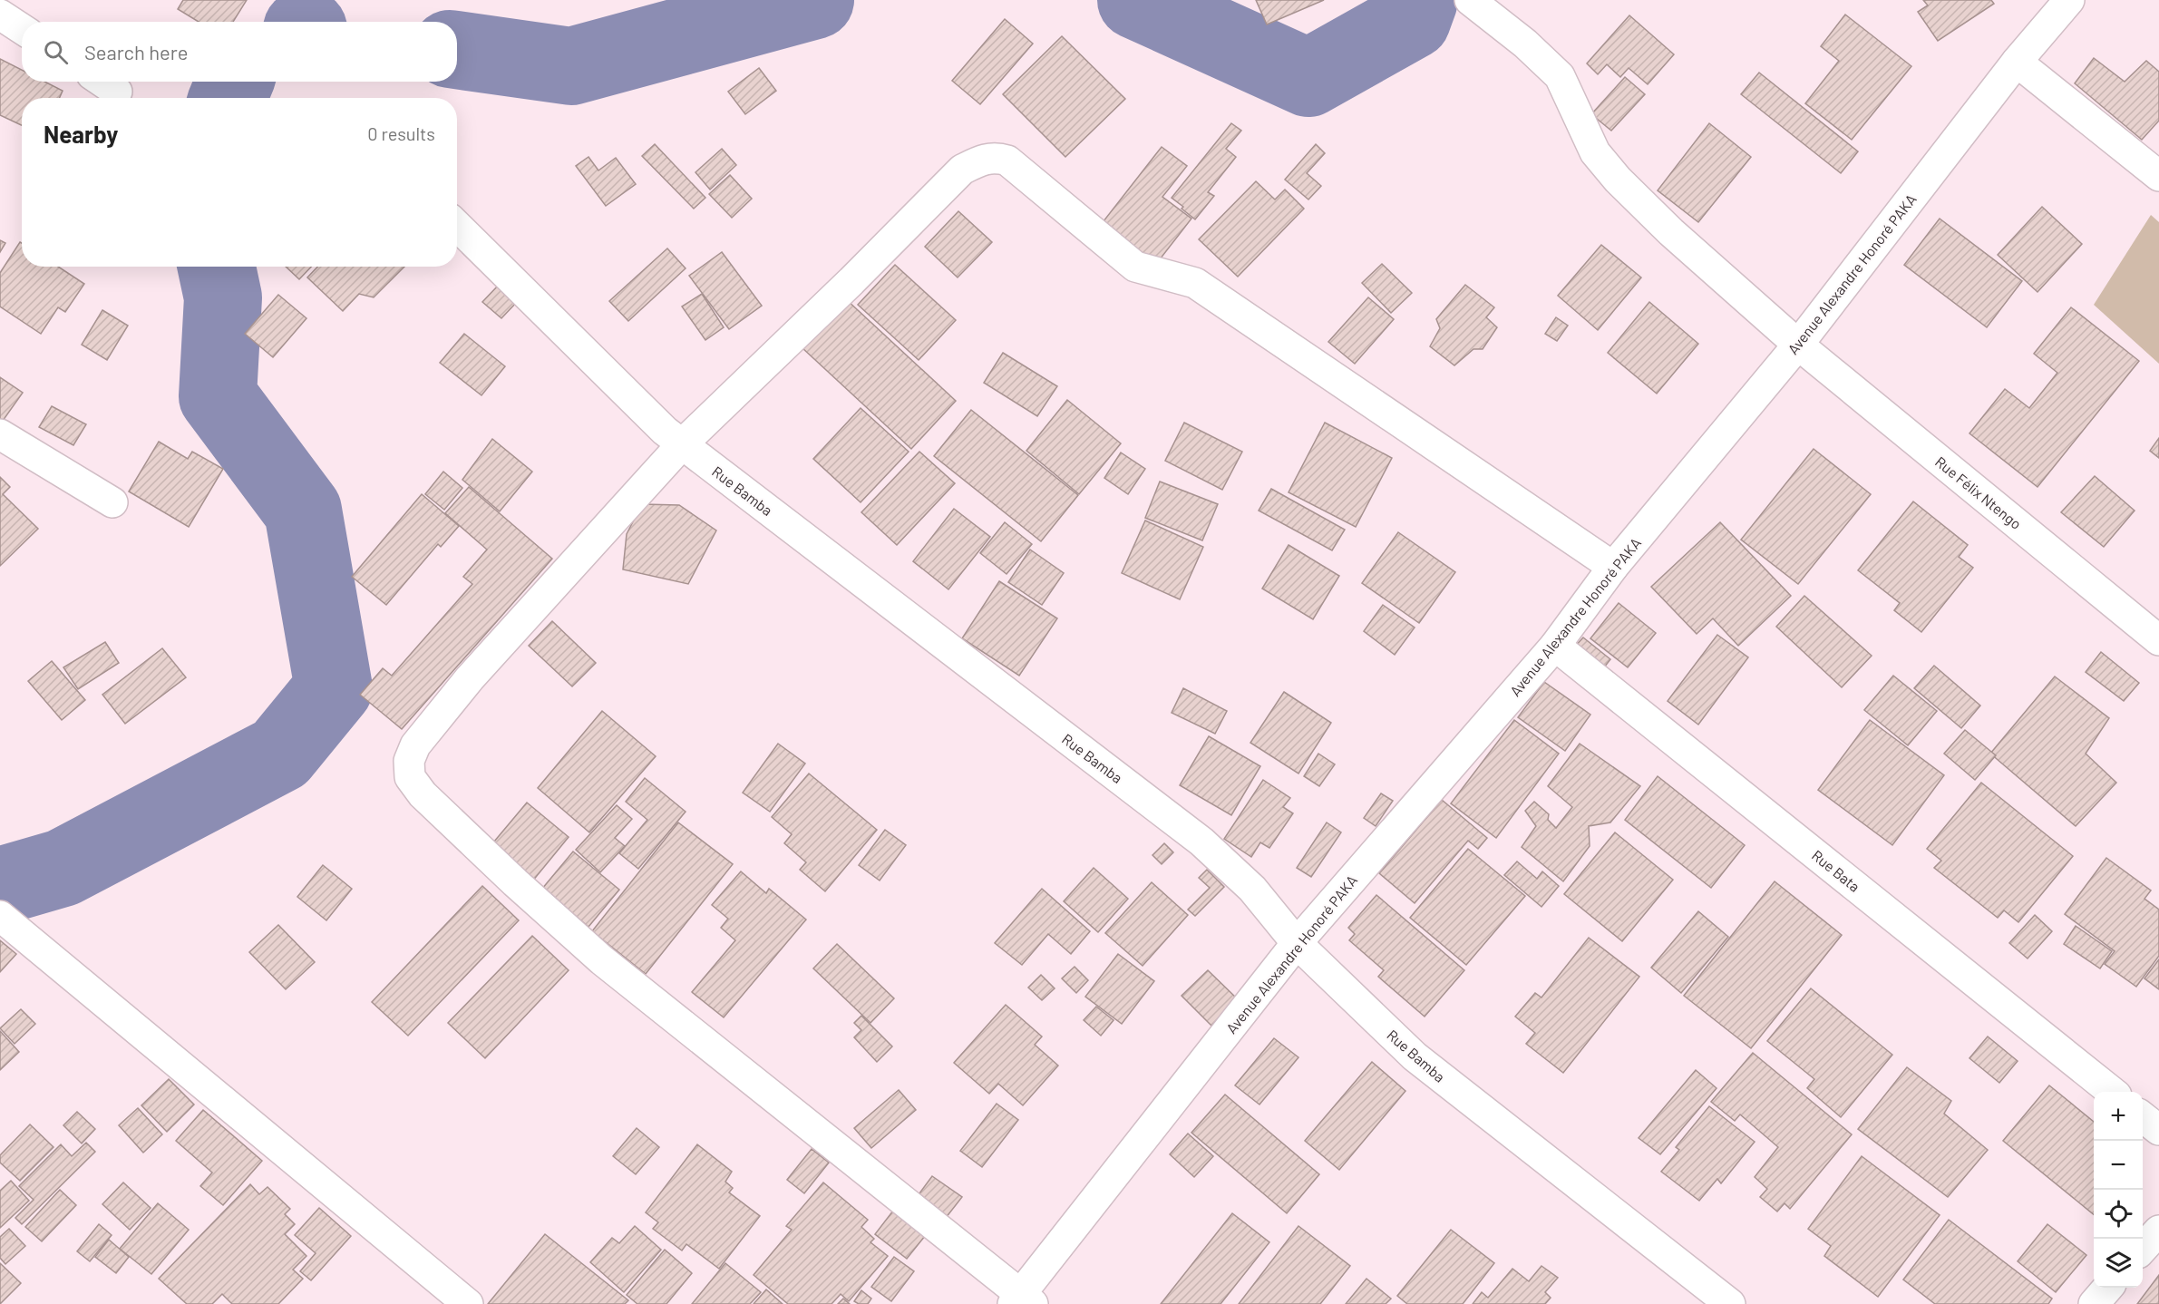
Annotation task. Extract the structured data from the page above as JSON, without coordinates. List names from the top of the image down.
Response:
{
  "streets": {
    "street": [
      "Avenue Alexandre Honoré PAKA",
      "Rue Bamba",
      "Rue Félix Ntengo",
      "Rue Bata"
    ]
  },
  "crossings": [
    ["Avenue Alexandre Honoré PAKA", "Rue Bamba"],
    ["Avenue Alexandre Honoré PAKA", "Rue Félix Ntengo"],
    ["Avenue Alexandre Honoré PAKA", "Rue Bata"]
  ],
  "page": {
    "search": "Search here",
    "heading": ["Nearby", "0 results"],
    "map_buttons": ["+", "−"]
  }
}
